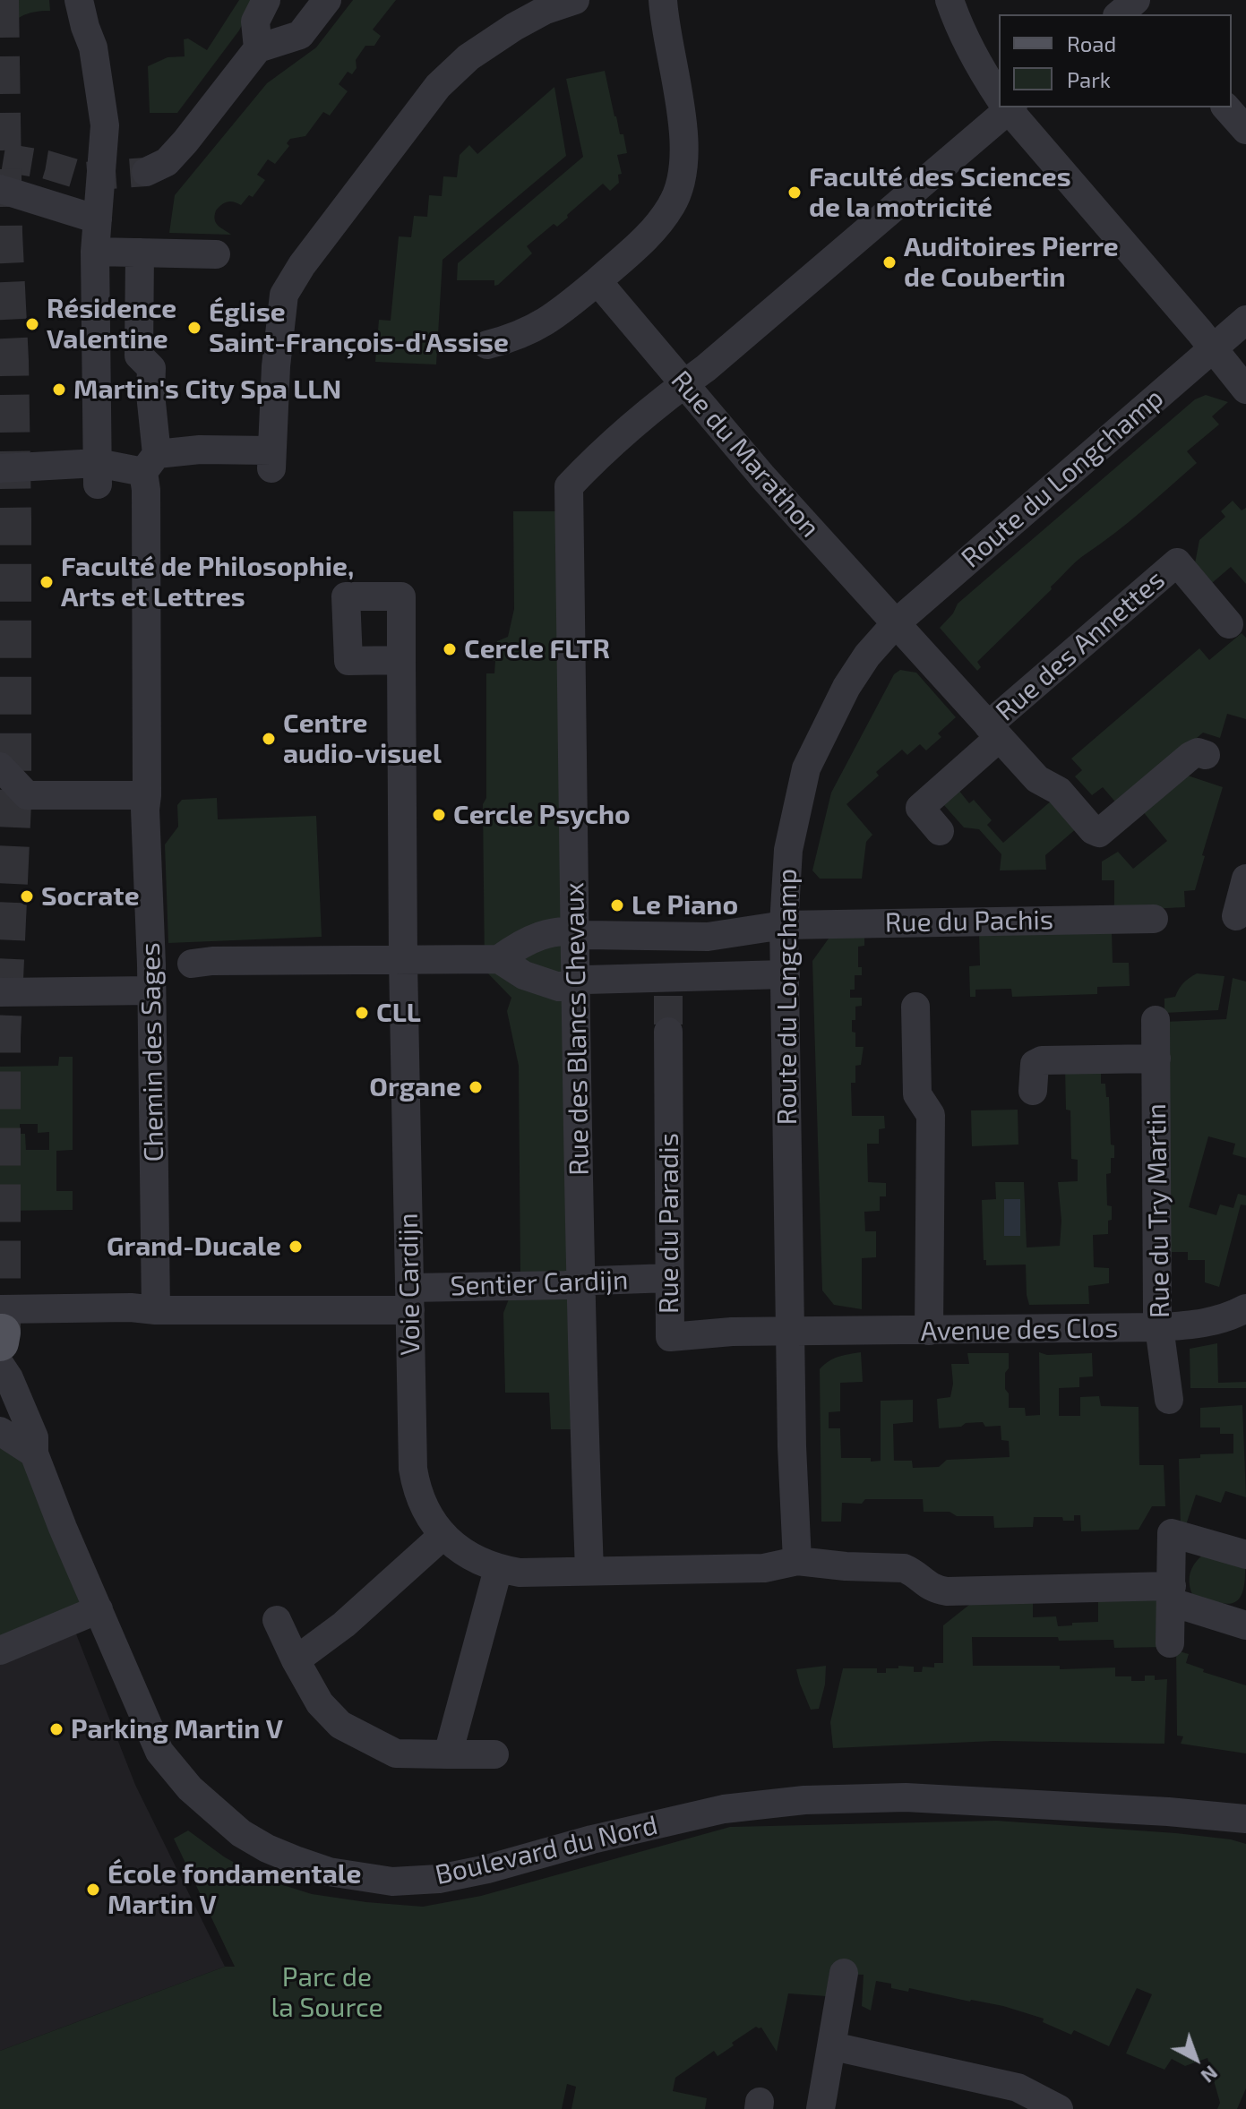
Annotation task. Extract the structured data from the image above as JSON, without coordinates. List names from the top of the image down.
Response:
{
  "streets": {
    "street": [
      "Rue du Marathon",
      "Route du Longchamp",
      "Rue des Annettes",
      "Rue du Pachis",
      "Rue des Blancs Chevaux",
      "Chemin des Sages",
      "Rue du Try Martin",
      "Rue du Paradis",
      "Sentier Cardijn",
      "Voie Cardijn",
      "Avenue des Clos",
      "Boulevard du Nord"
    ]
  },
  "crossings": [
    ["Rue du Marathon", "Route du Longchamp"],
    ["Rue du Marathon", "Rue des Annettes"],
    ["Rue du Marathon", "Rue des Blancs Chevaux"],
    ["Route du Longchamp", "Rue du Pachis"],
    ["Route du Longchamp", "Chemin des Sages"],
    ["Route du Longchamp", "Rue du Paradis"],
    ["Route du Longchamp", "Voie Cardijn"],
    ["Route du Longchamp", "Avenue des Clos"],
    ["Rue du Pachis", "Chemin des Sages"],
    ["Rue des Blancs Chevaux", "Chemin des Sages"],
    ["Rue des Blancs Chevaux", "Sentier Cardijn"],
    ["Rue des Blancs Chevaux", "Voie Cardijn"],
    ["Chemin des Sages", "Sentier Cardijn"],
    ["Chemin des Sages", "Voie Cardijn"],
    ["Rue du Try Martin", "Avenue des Clos"],
    ["Rue du Paradis", "Sentier Cardijn"],
    ["Rue du Paradis", "Avenue des Clos"],
    ["Sentier Cardijn", "Voie Cardijn"],
    ["Sentier Cardijn", "Boulevard du Nord"]
  ],
  "parks": ["Parc de la Source"],
  "places": [
    "Faculté des Sciences de la motricité",
    "Auditoires Pierre de Coubertin",
    "Résidence Valentine",
    "Église Saint-François-d'Assise",
    "Martin's City Spa LLN",
    "Faculté de Philosophie, Arts et Lettres",
    "Cercle FLTR",
    "Centre audio-visuel",
    "Cercle Psycho",
    "Socrate",
    "Le Piano",
    "CLL",
    "Organe",
    "Grand-Ducale",
    "Parking Martin V",
    "École fondamentale Martin V"
  ],
  "legend": ["Road", "Park"],
  "north": "bottom right"
}
